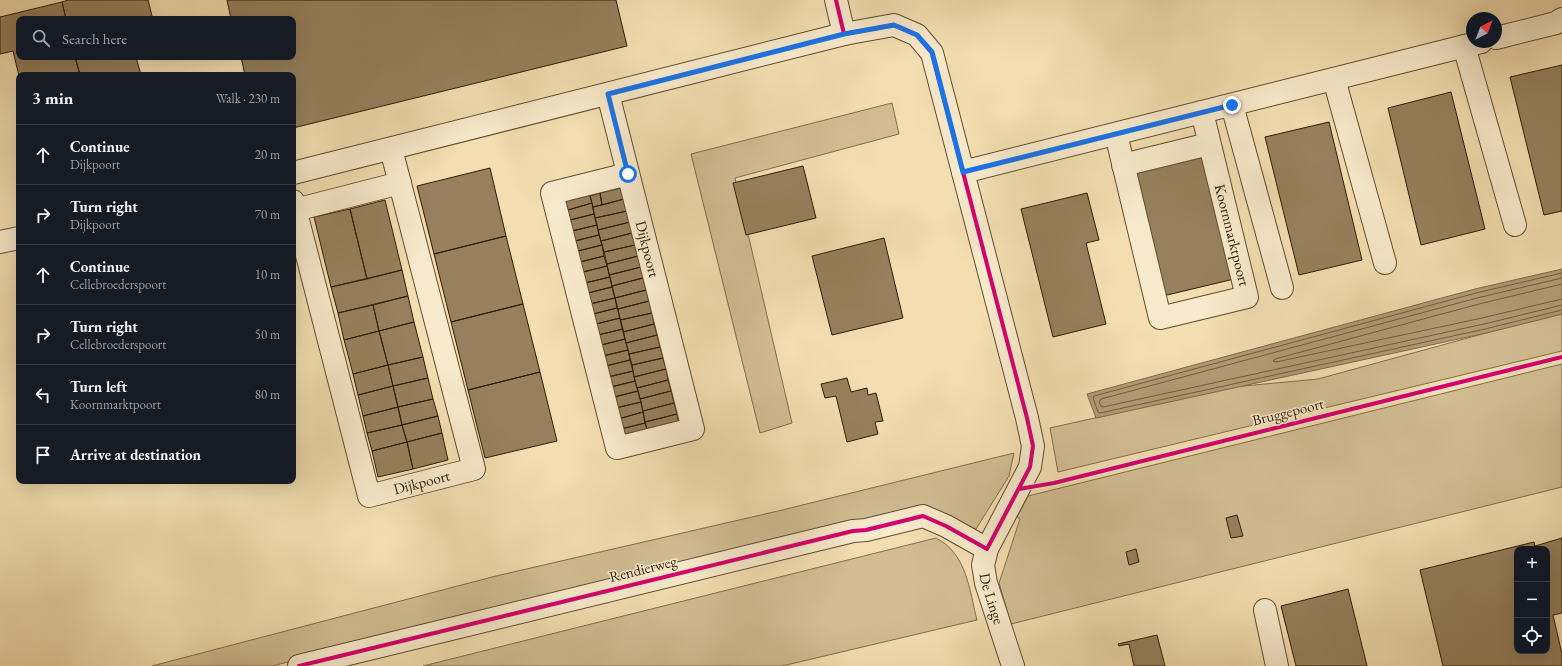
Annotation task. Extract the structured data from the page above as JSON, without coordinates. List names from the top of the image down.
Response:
{
  "streets": {
    "street": [
      "Koornmarktpoort",
      "Dijkpoort",
      "Rendierweg",
      "De Linge"
    ],
    "cycle path": ["Bruggepoort"]
  },
  "crossings": [
    ["Rendierweg", "De Linge"]
  ],
  "north": "top right",
  "page": {
    "search": "Search here",
    "heading": ["3 min", "Walk · 230 m"],
    "list": [
      ["Continue", "Dijkpoort", "20 m"],
      ["Turn right", "Dijkpoort", "70 m"],
      ["Continue", "Cellebroederspoort", "10 m"],
      ["Turn right", "Cellebroederspoort", "50 m"],
      ["Turn left", "Koornmarktpoort", "80 m"],
      "Arrive at destination"
    ],
    "map_buttons": ["+", "−"]
  }
}
